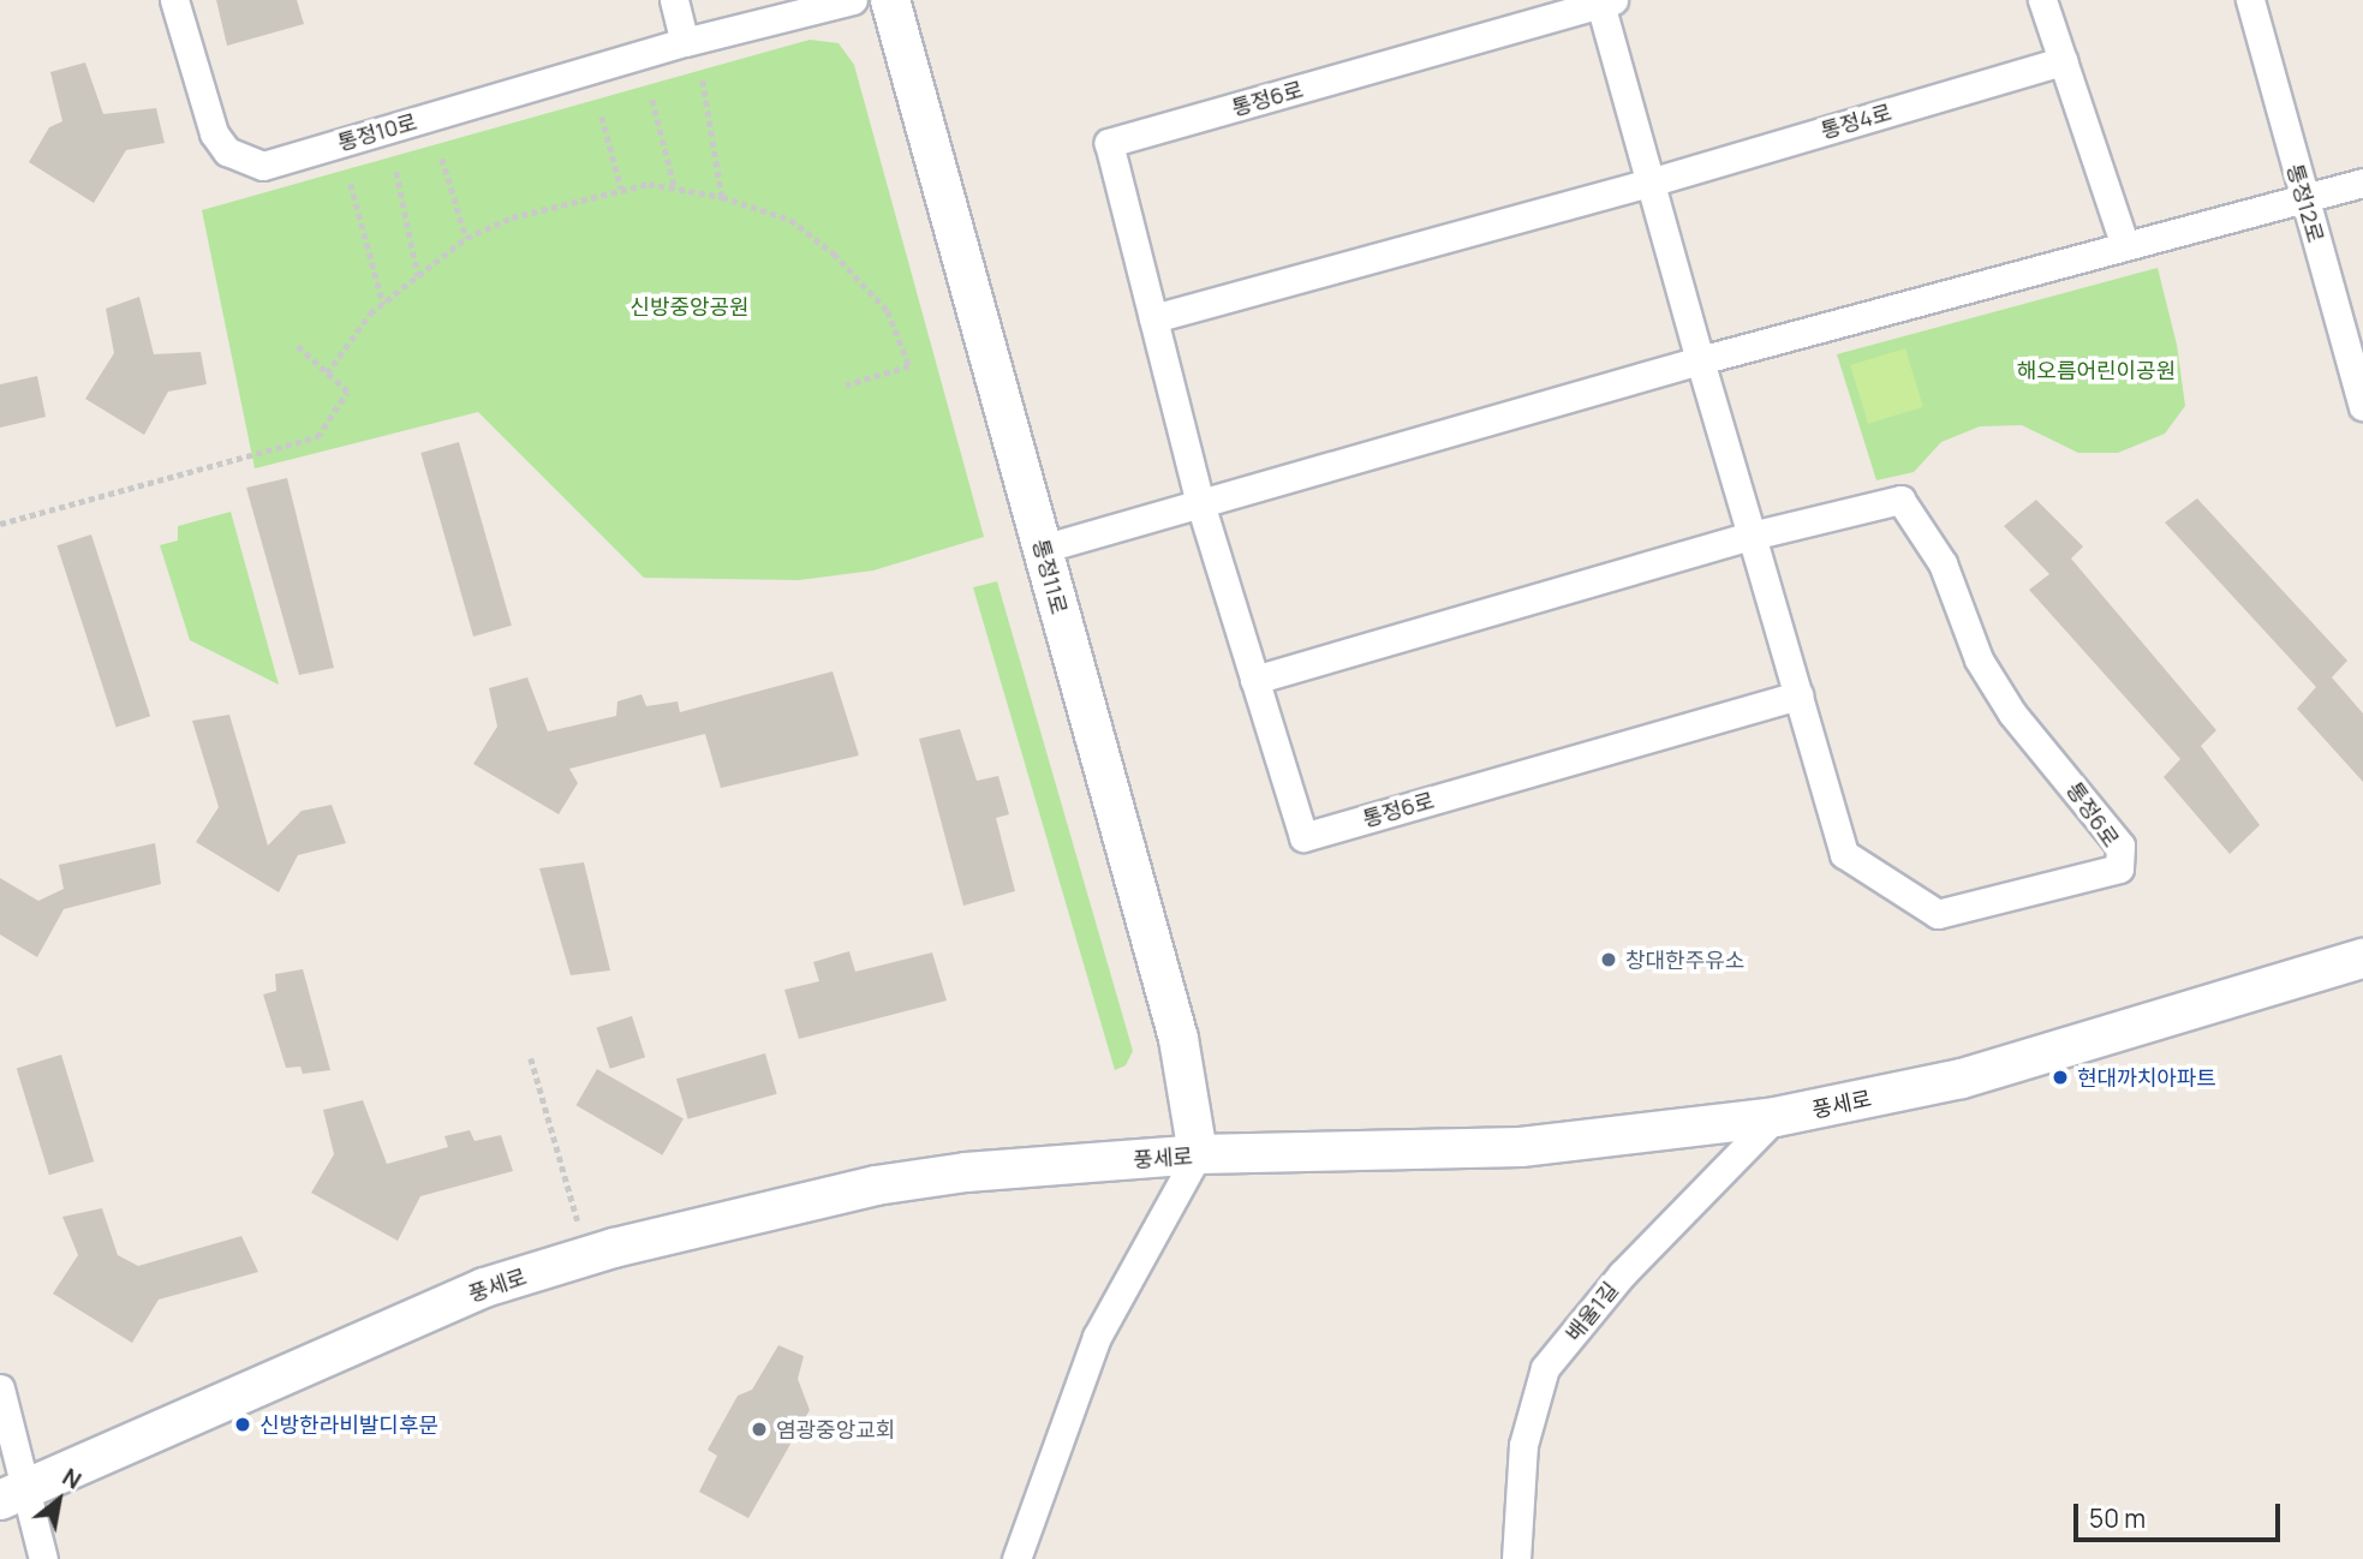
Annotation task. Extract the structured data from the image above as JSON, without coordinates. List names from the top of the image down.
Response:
{
  "streets": {
    "street": [
      "통정6로",
      "통정4로",
      "통정10로",
      "통정12로",
      "통정11로",
      "풍세로",
      "배울1길"
    ]
  },
  "crossings": [
    ["통정11로", "풍세로"],
    ["풍세로", "배울1길"]
  ],
  "parks": ["신방중앙공원", "해오름어린이공원"],
  "places": [
    "창대한주유소",
    "현대까치아파트",
    "신방한라비발디후문",
    "염광중앙교회"
  ],
  "scale_bar": "50 m",
  "north": "top right"
}
